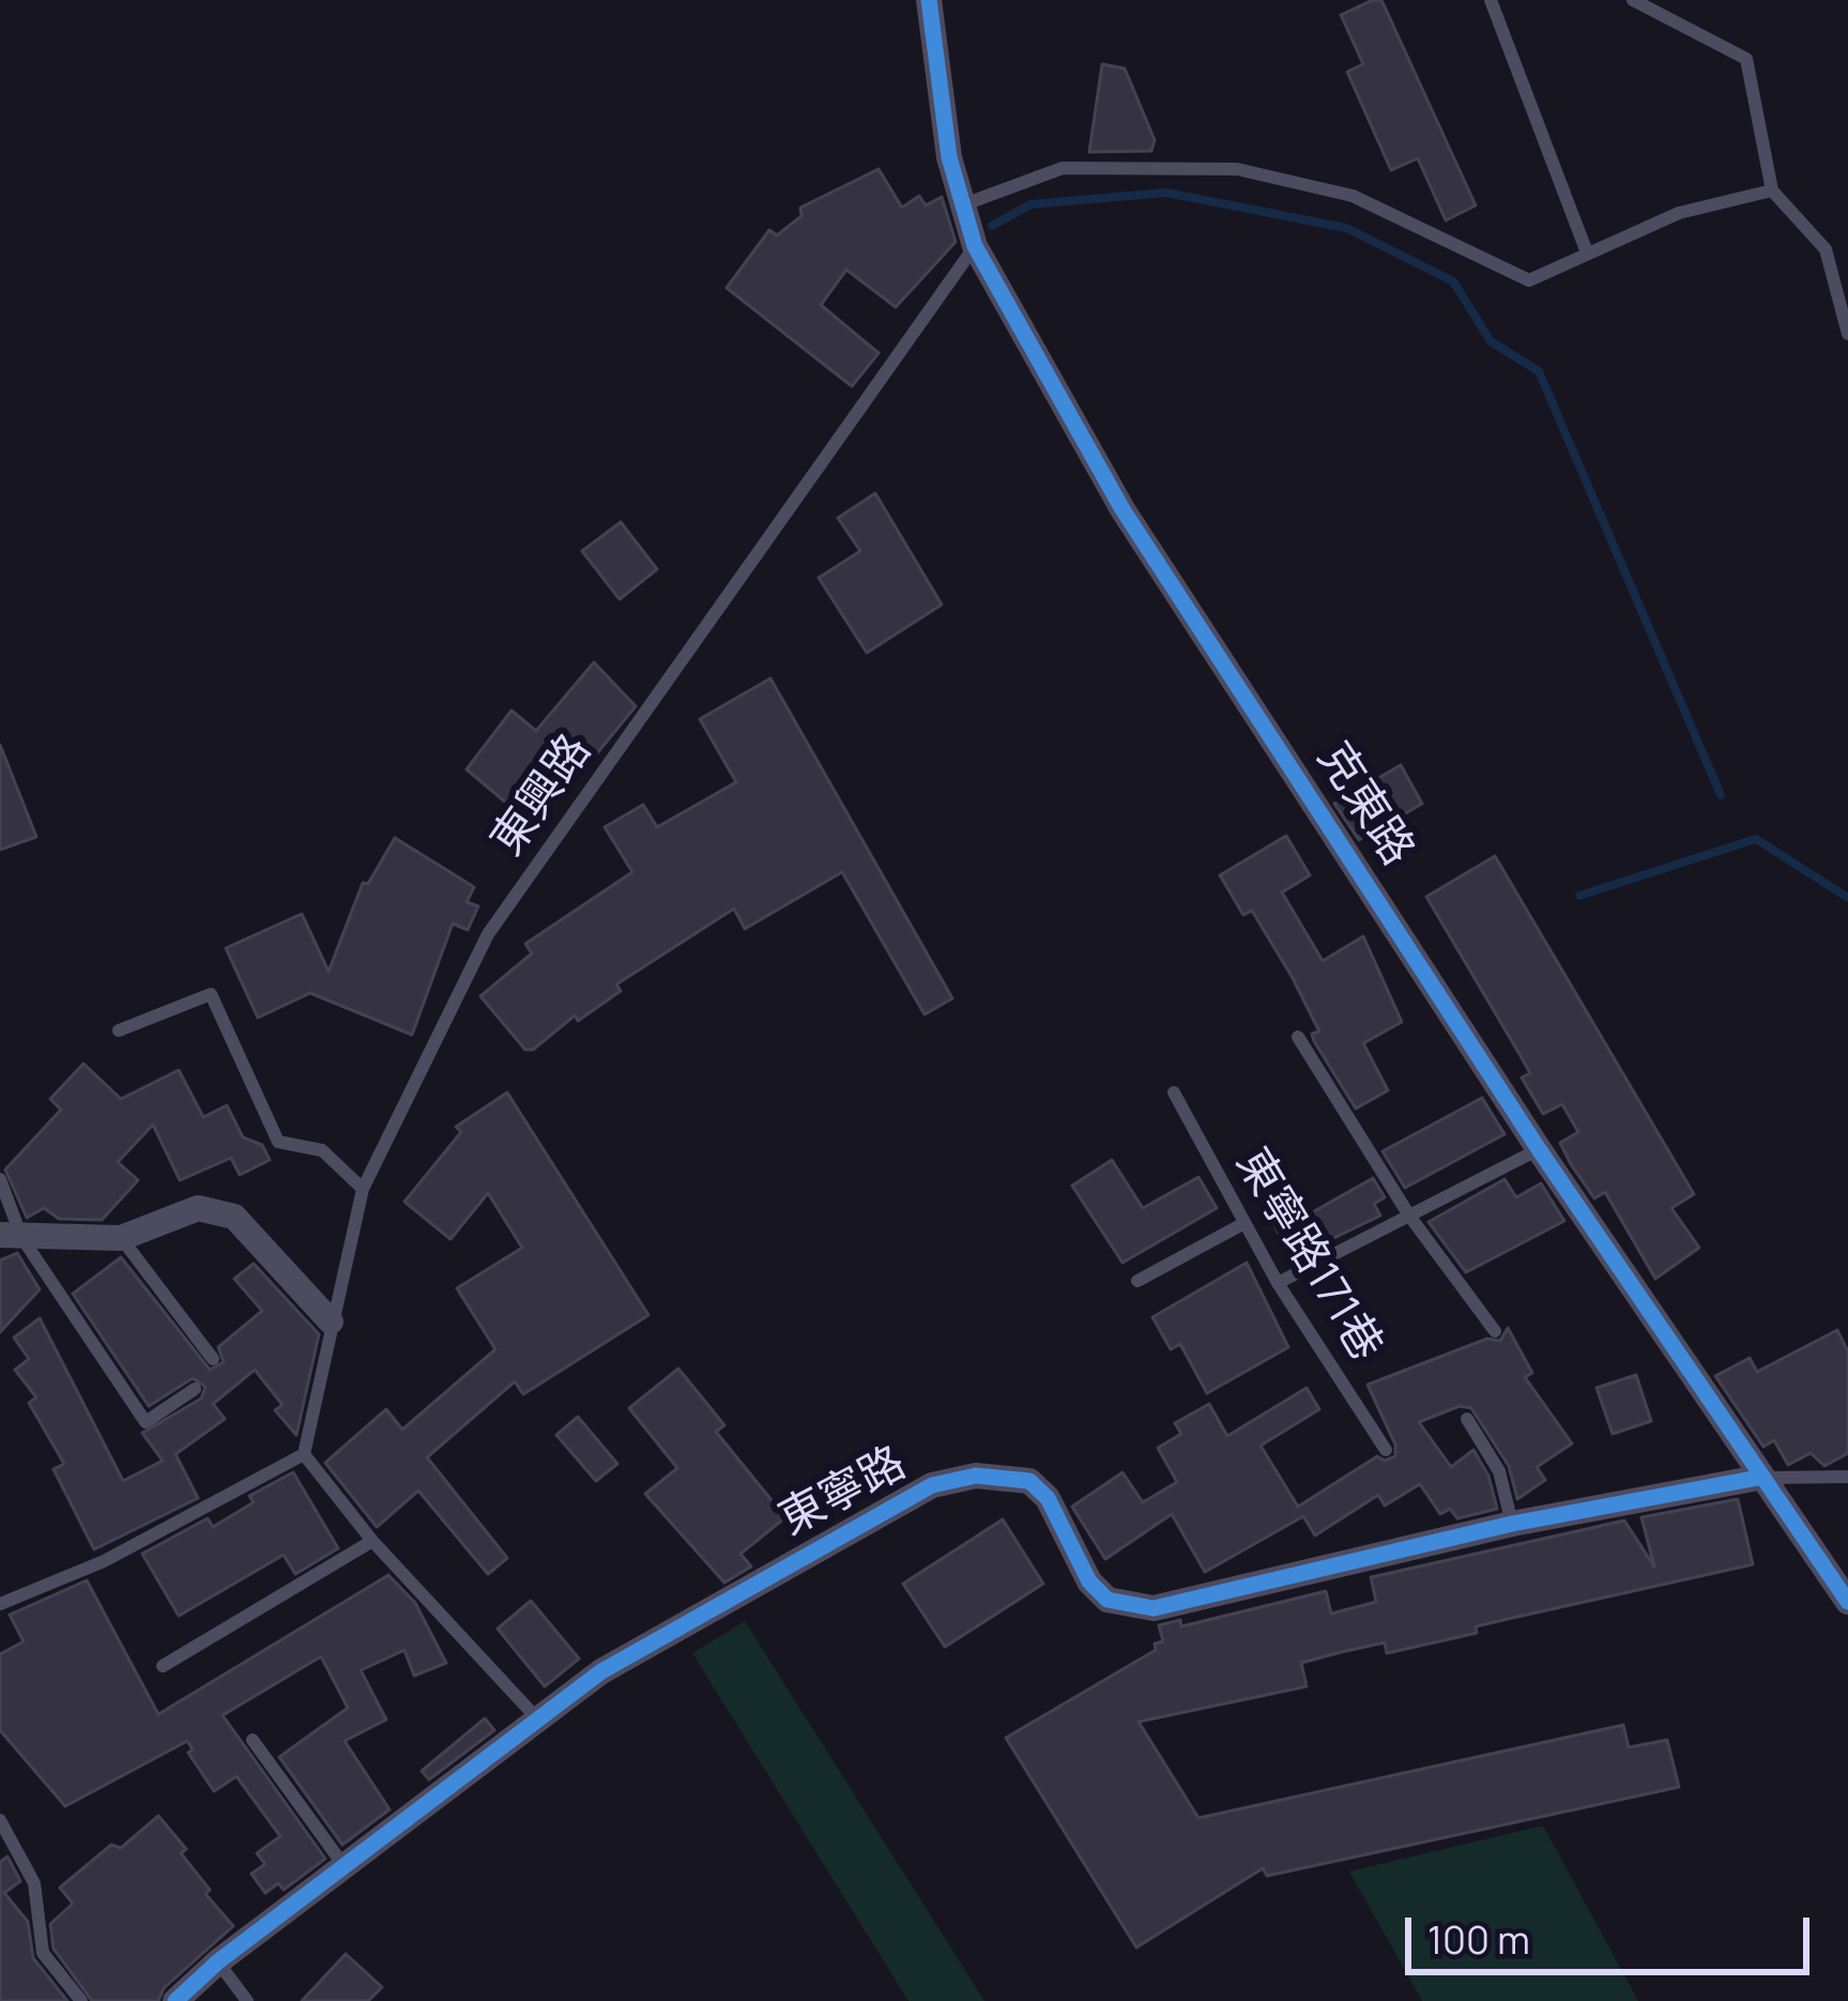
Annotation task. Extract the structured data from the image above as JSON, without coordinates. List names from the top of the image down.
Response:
{
  "streets": {
    "street": ["克東路", "東寧路"],
    "lane": ["東興路", "東寧路171巷"]
  },
  "crossings": [
    ["東興路", "克東路"],
    ["克東路", "東寧路"]
  ],
  "scale_bar": "100 m"
}
